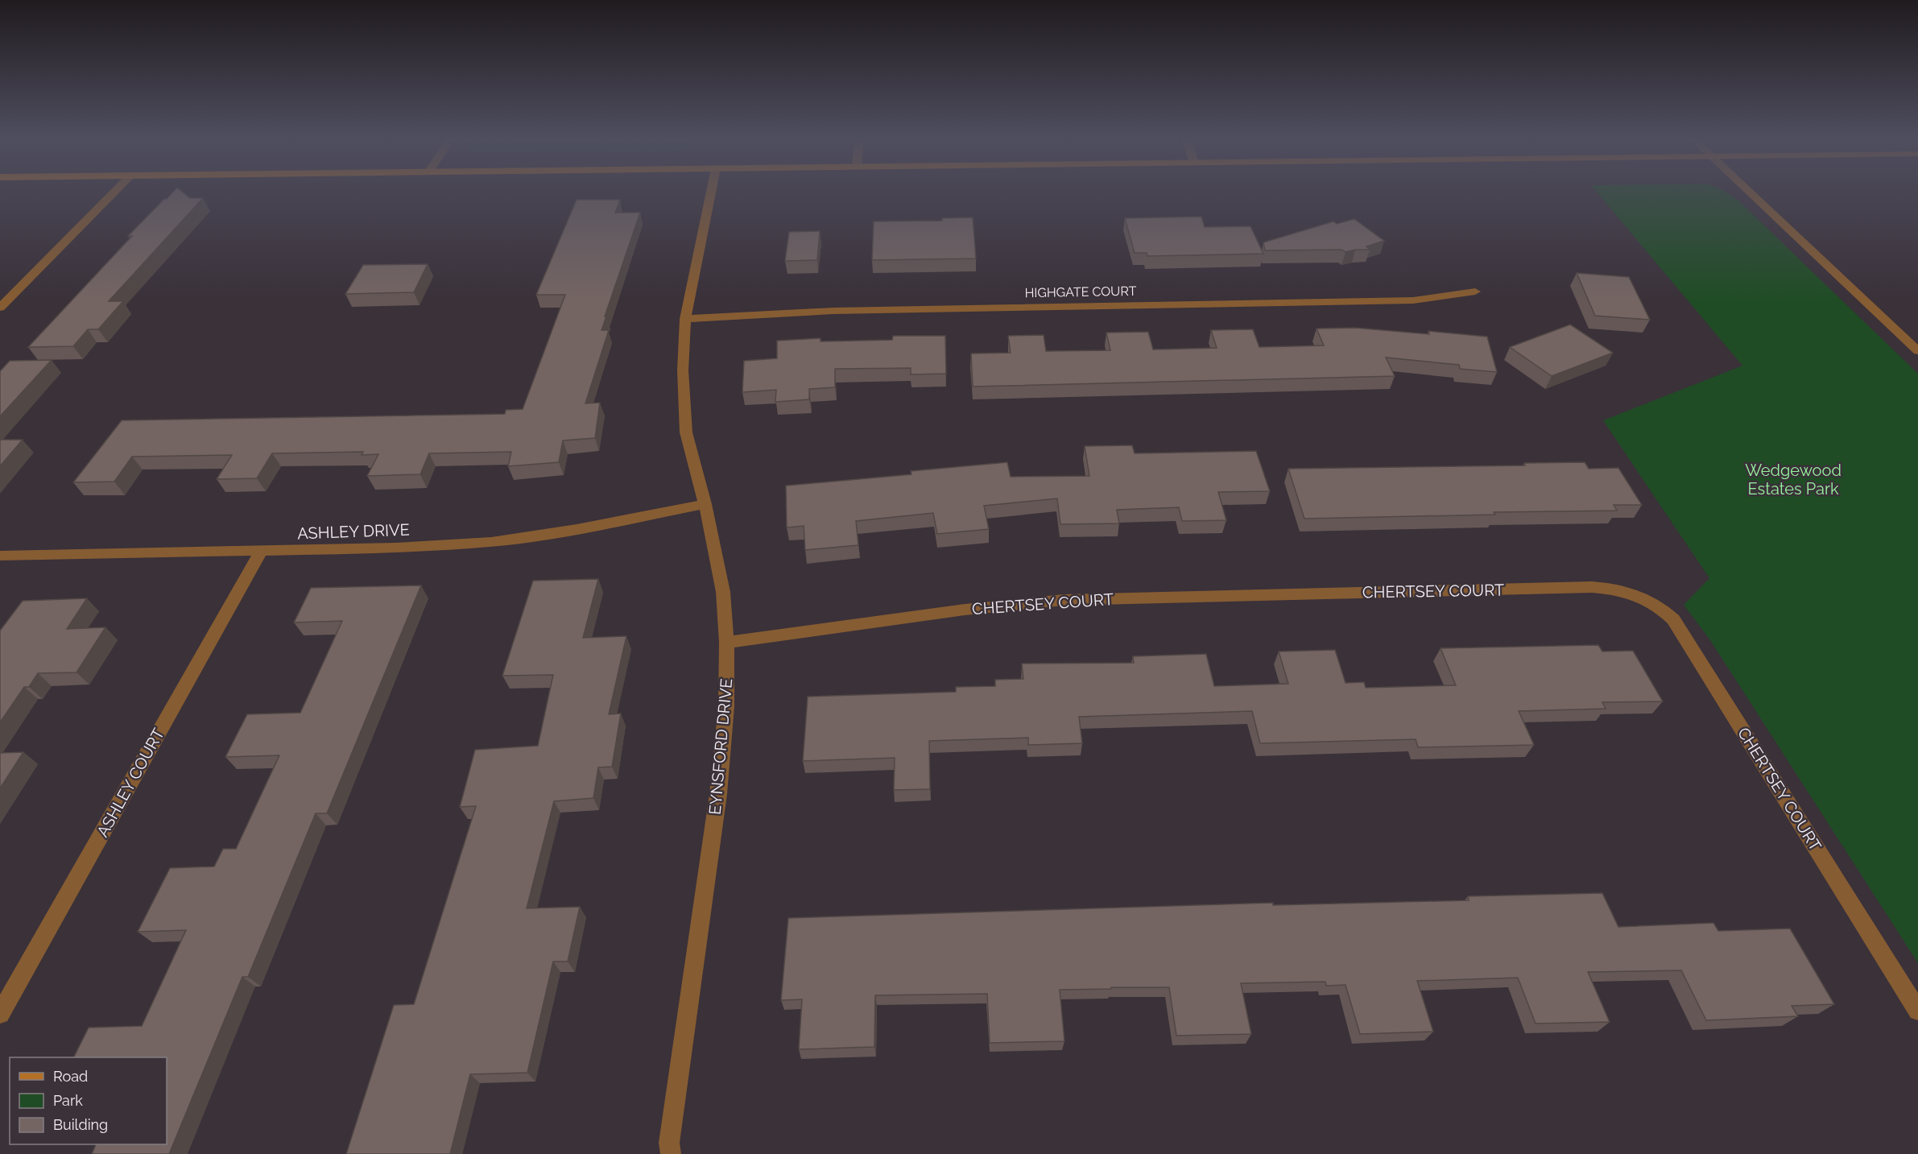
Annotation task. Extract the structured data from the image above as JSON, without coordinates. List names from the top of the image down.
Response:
{
  "streets": {
    "street": [
      "HIGHGATE COURT",
      "ASHLEY DRIVE",
      "CHERTSEY COURT",
      "EYNSFORD DRIVE",
      "ASHLEY COURT"
    ]
  },
  "crossings": [
    ["HIGHGATE COURT", "EYNSFORD DRIVE"],
    ["ASHLEY DRIVE", "EYNSFORD DRIVE"],
    ["ASHLEY DRIVE", "ASHLEY COURT"],
    ["CHERTSEY COURT", "EYNSFORD DRIVE"]
  ],
  "parks": ["Wedgewood Estates Park"],
  "legend": ["Road", "Park", "Building"]
}
